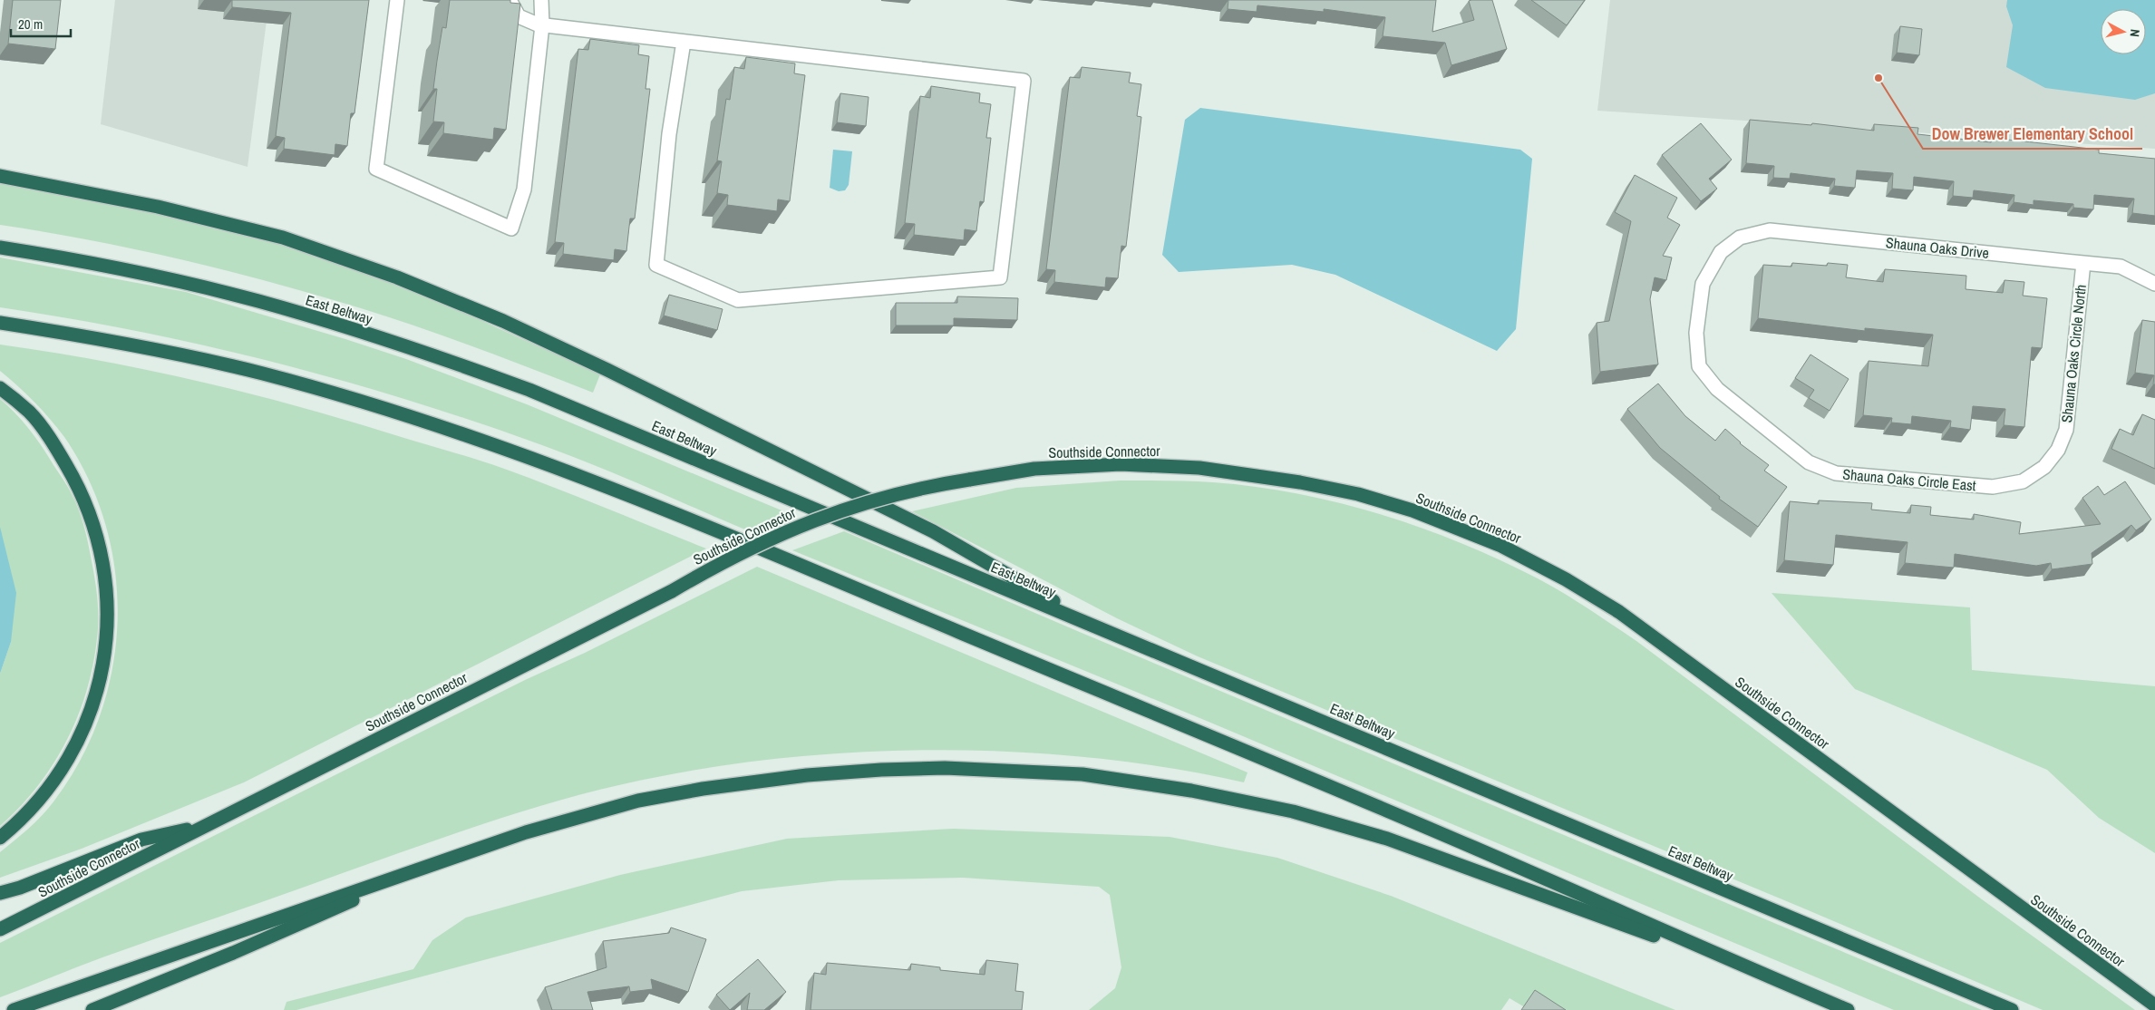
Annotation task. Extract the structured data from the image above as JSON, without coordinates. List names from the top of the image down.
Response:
{
  "streets": {
    "highway": ["East Beltway", "Southside Connector"],
    "street": ["Shauna Oaks Drive", "Shauna Oaks Circle North", "Shauna Oaks Circle East"]
  },
  "crossings": [
    ["Shauna Oaks Drive", "Shauna Oaks Circle North"],
    ["Shauna Oaks Drive", "Shauna Oaks Circle East"],
    ["Shauna Oaks Circle North", "Shauna Oaks Circle East"]
  ],
  "places": ["Dow Brewer Elementary School"],
  "scale_bar": "20 m",
  "north": "right"
}
